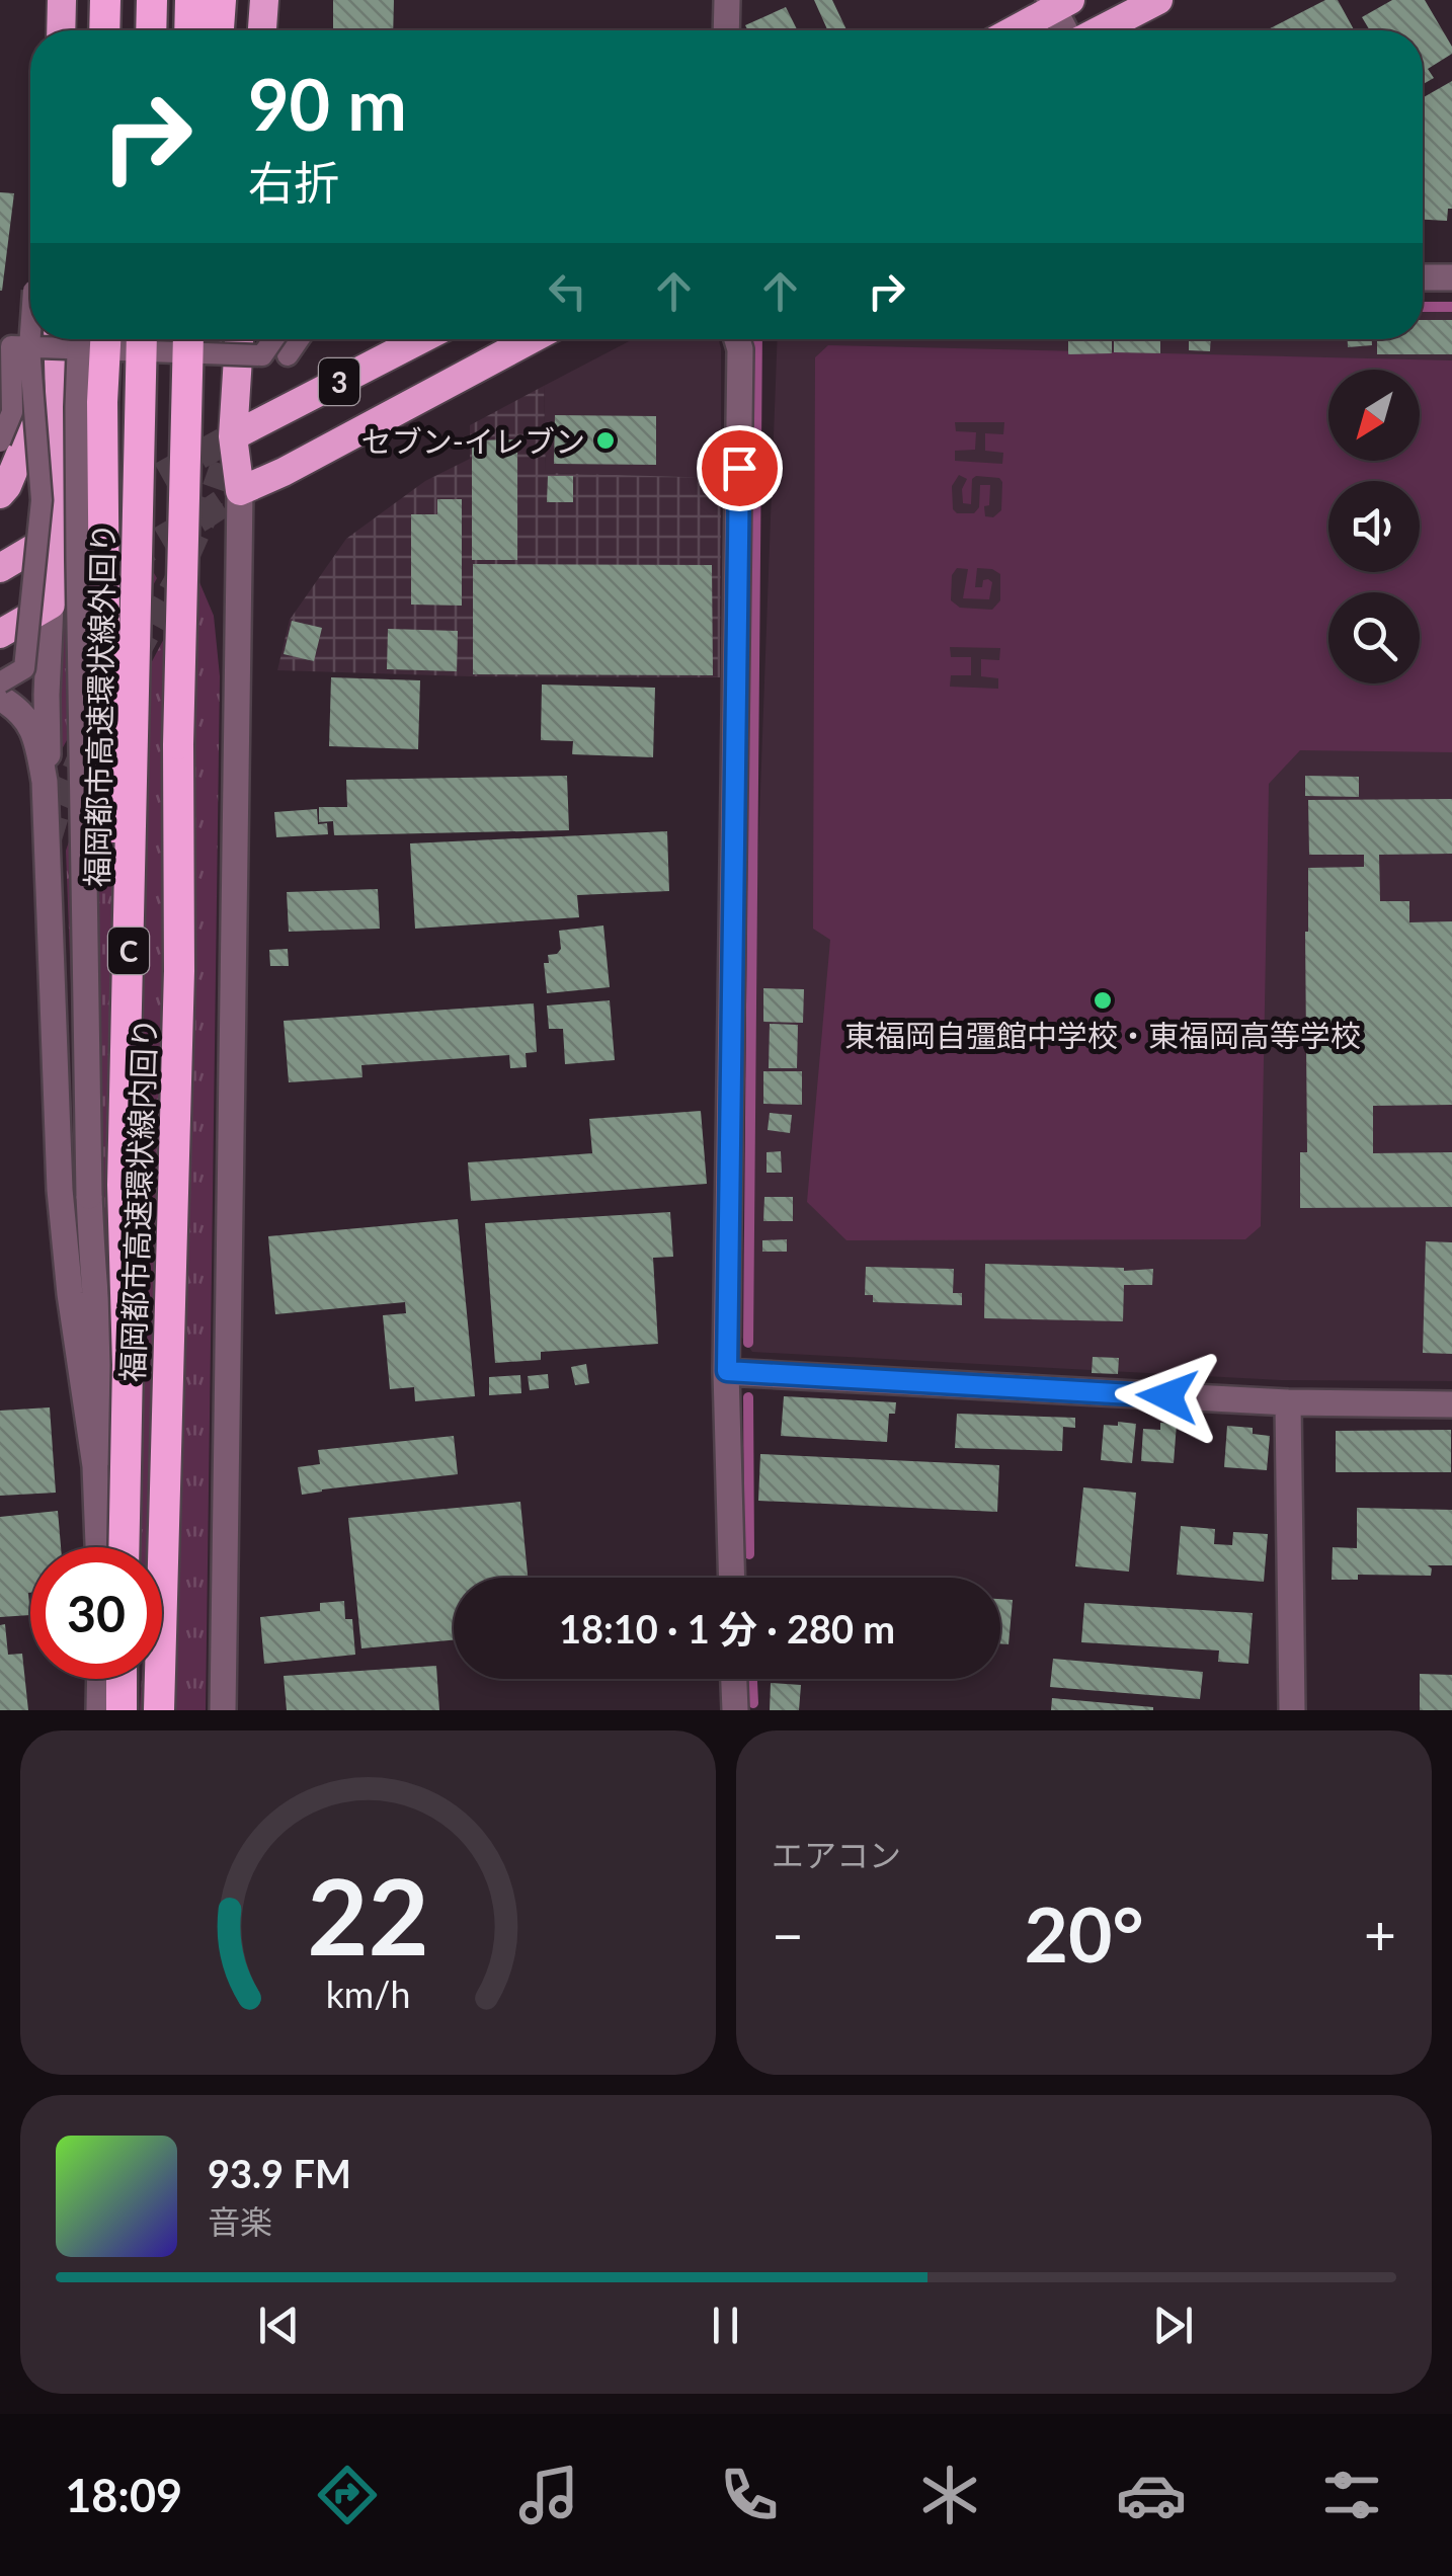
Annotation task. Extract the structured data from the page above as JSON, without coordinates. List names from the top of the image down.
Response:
{
  "streets": {
    "highway": [
      "3",
      "福岡都市高速環状線外回り",
      "C",
      "福岡都市高速環状線内回り"
    ]
  },
  "places": ["セブン-イレブン", "東福岡自彊館中学校・東福岡高等学校"],
  "north": "bottom left",
  "page": {
    "turn": ["90 m", "右折"],
    "limit": "30",
    "trip": "18:10 · 1 分 · 280 m",
    "tile": "エアコン",
    "heat": ["−", "20°", "+"],
    "song": ["93.9 FM", "音楽"],
    "tabs": "18:09",
    "gauge": ["22", "km/h"]
  }
}
